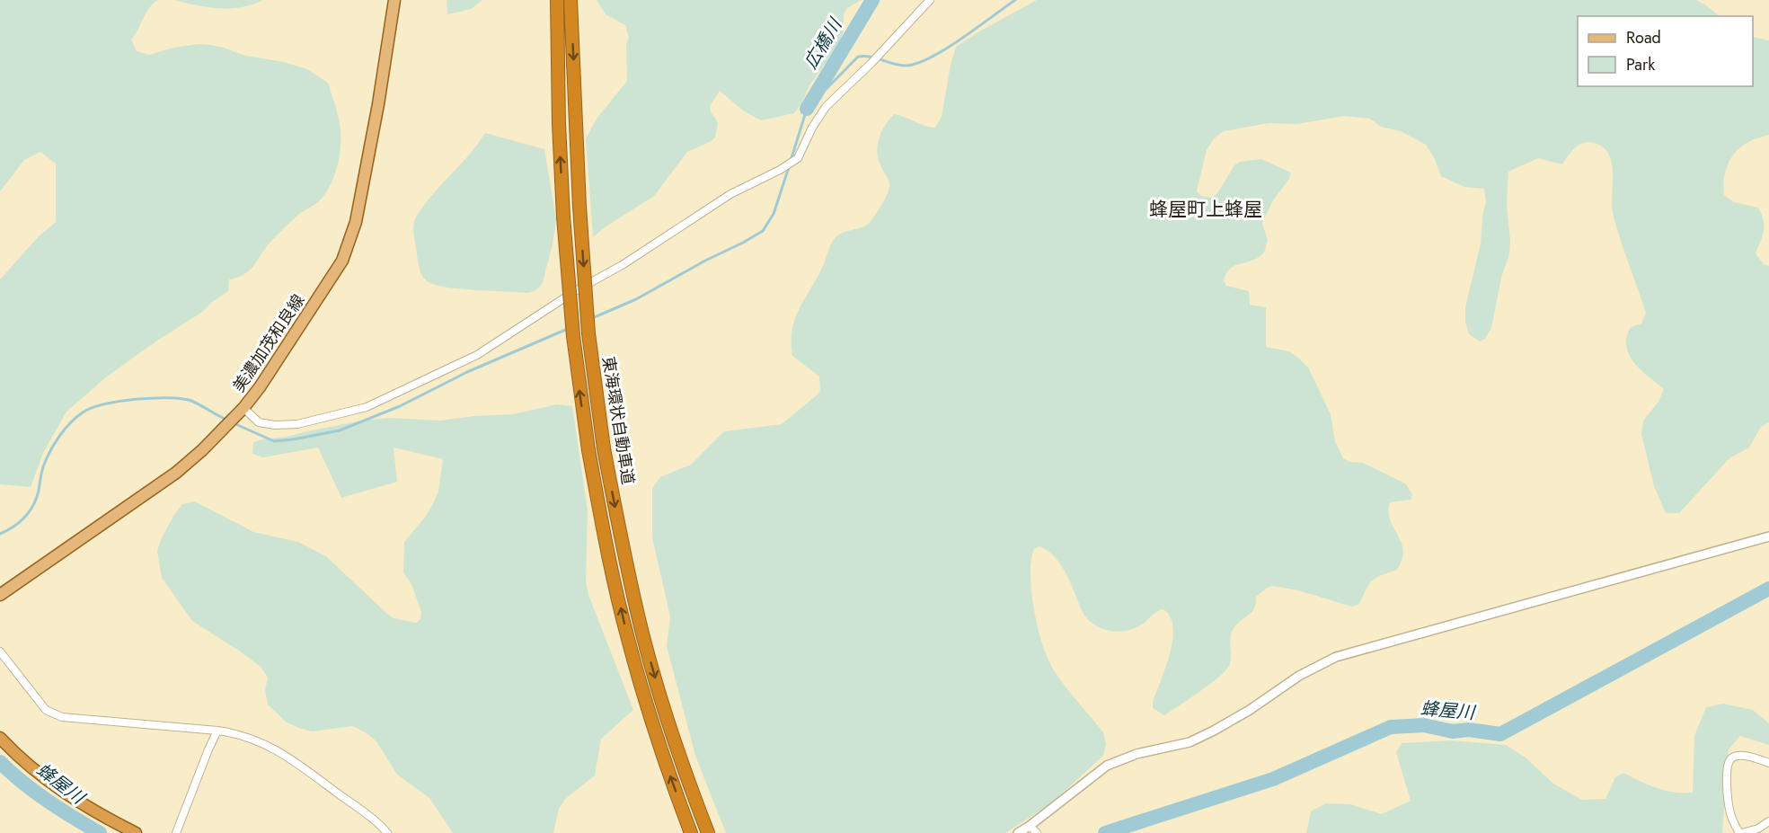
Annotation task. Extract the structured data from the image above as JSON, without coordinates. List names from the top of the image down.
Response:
{
  "streets": {
    "highway": ["東海環状自動車道"],
    "main road": ["美濃加茂和良線"]
  },
  "districts": ["蜂屋町上蜂屋"],
  "water": ["広橋川", "蜂屋川"],
  "legend": ["Road", "Park"]
}
